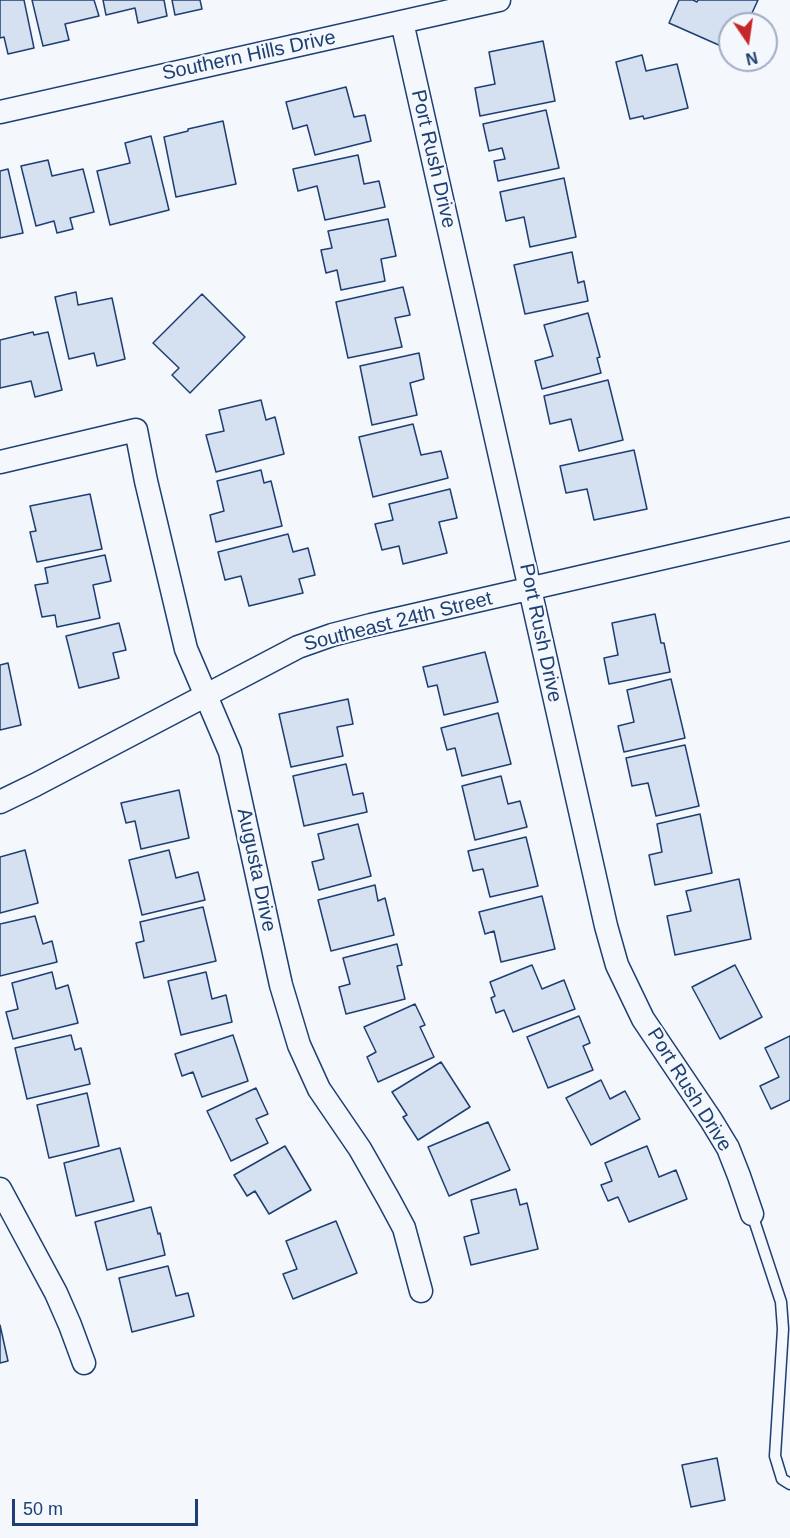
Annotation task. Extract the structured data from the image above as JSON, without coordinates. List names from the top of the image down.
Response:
{
  "streets": {
    "street": [
      "Southern Hills Drive",
      "Port Rush Drive",
      "Southeast 24th Street",
      "Augusta Drive"
    ]
  },
  "crossings": [
    ["Southern Hills Drive", "Port Rush Drive"],
    ["Port Rush Drive", "Southeast 24th Street"],
    ["Southeast 24th Street", "Augusta Drive"]
  ],
  "scale_bar": "50 m",
  "north": "bottom"
}
